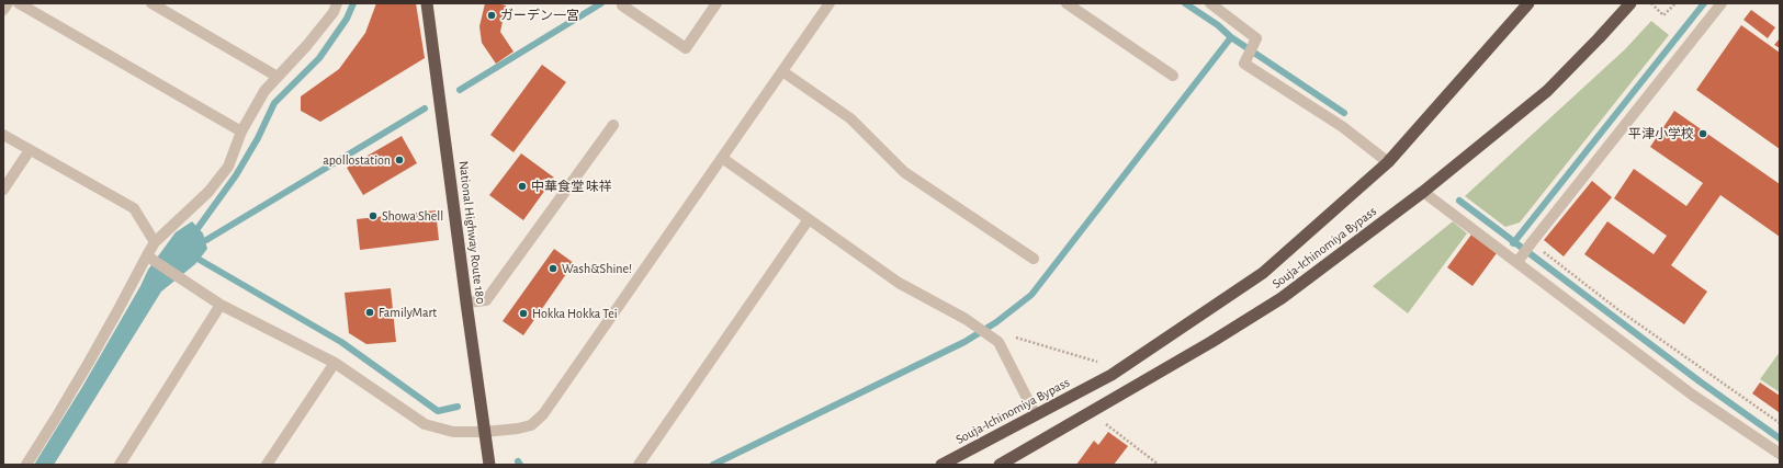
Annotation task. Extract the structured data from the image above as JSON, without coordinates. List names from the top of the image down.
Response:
{
  "streets": {
    "highway": ["National Highway Route 180", "Souja-Ichinomiya Bypass"]
  },
  "places": [
    "ガーデン一宮",
    "平津小学校",
    "apollostation",
    "中華食堂 味祥",
    "Showa Shell",
    "Wash&Shine!",
    "FamilyMart",
    "Hokka Hokka Tei"
  ]
}
